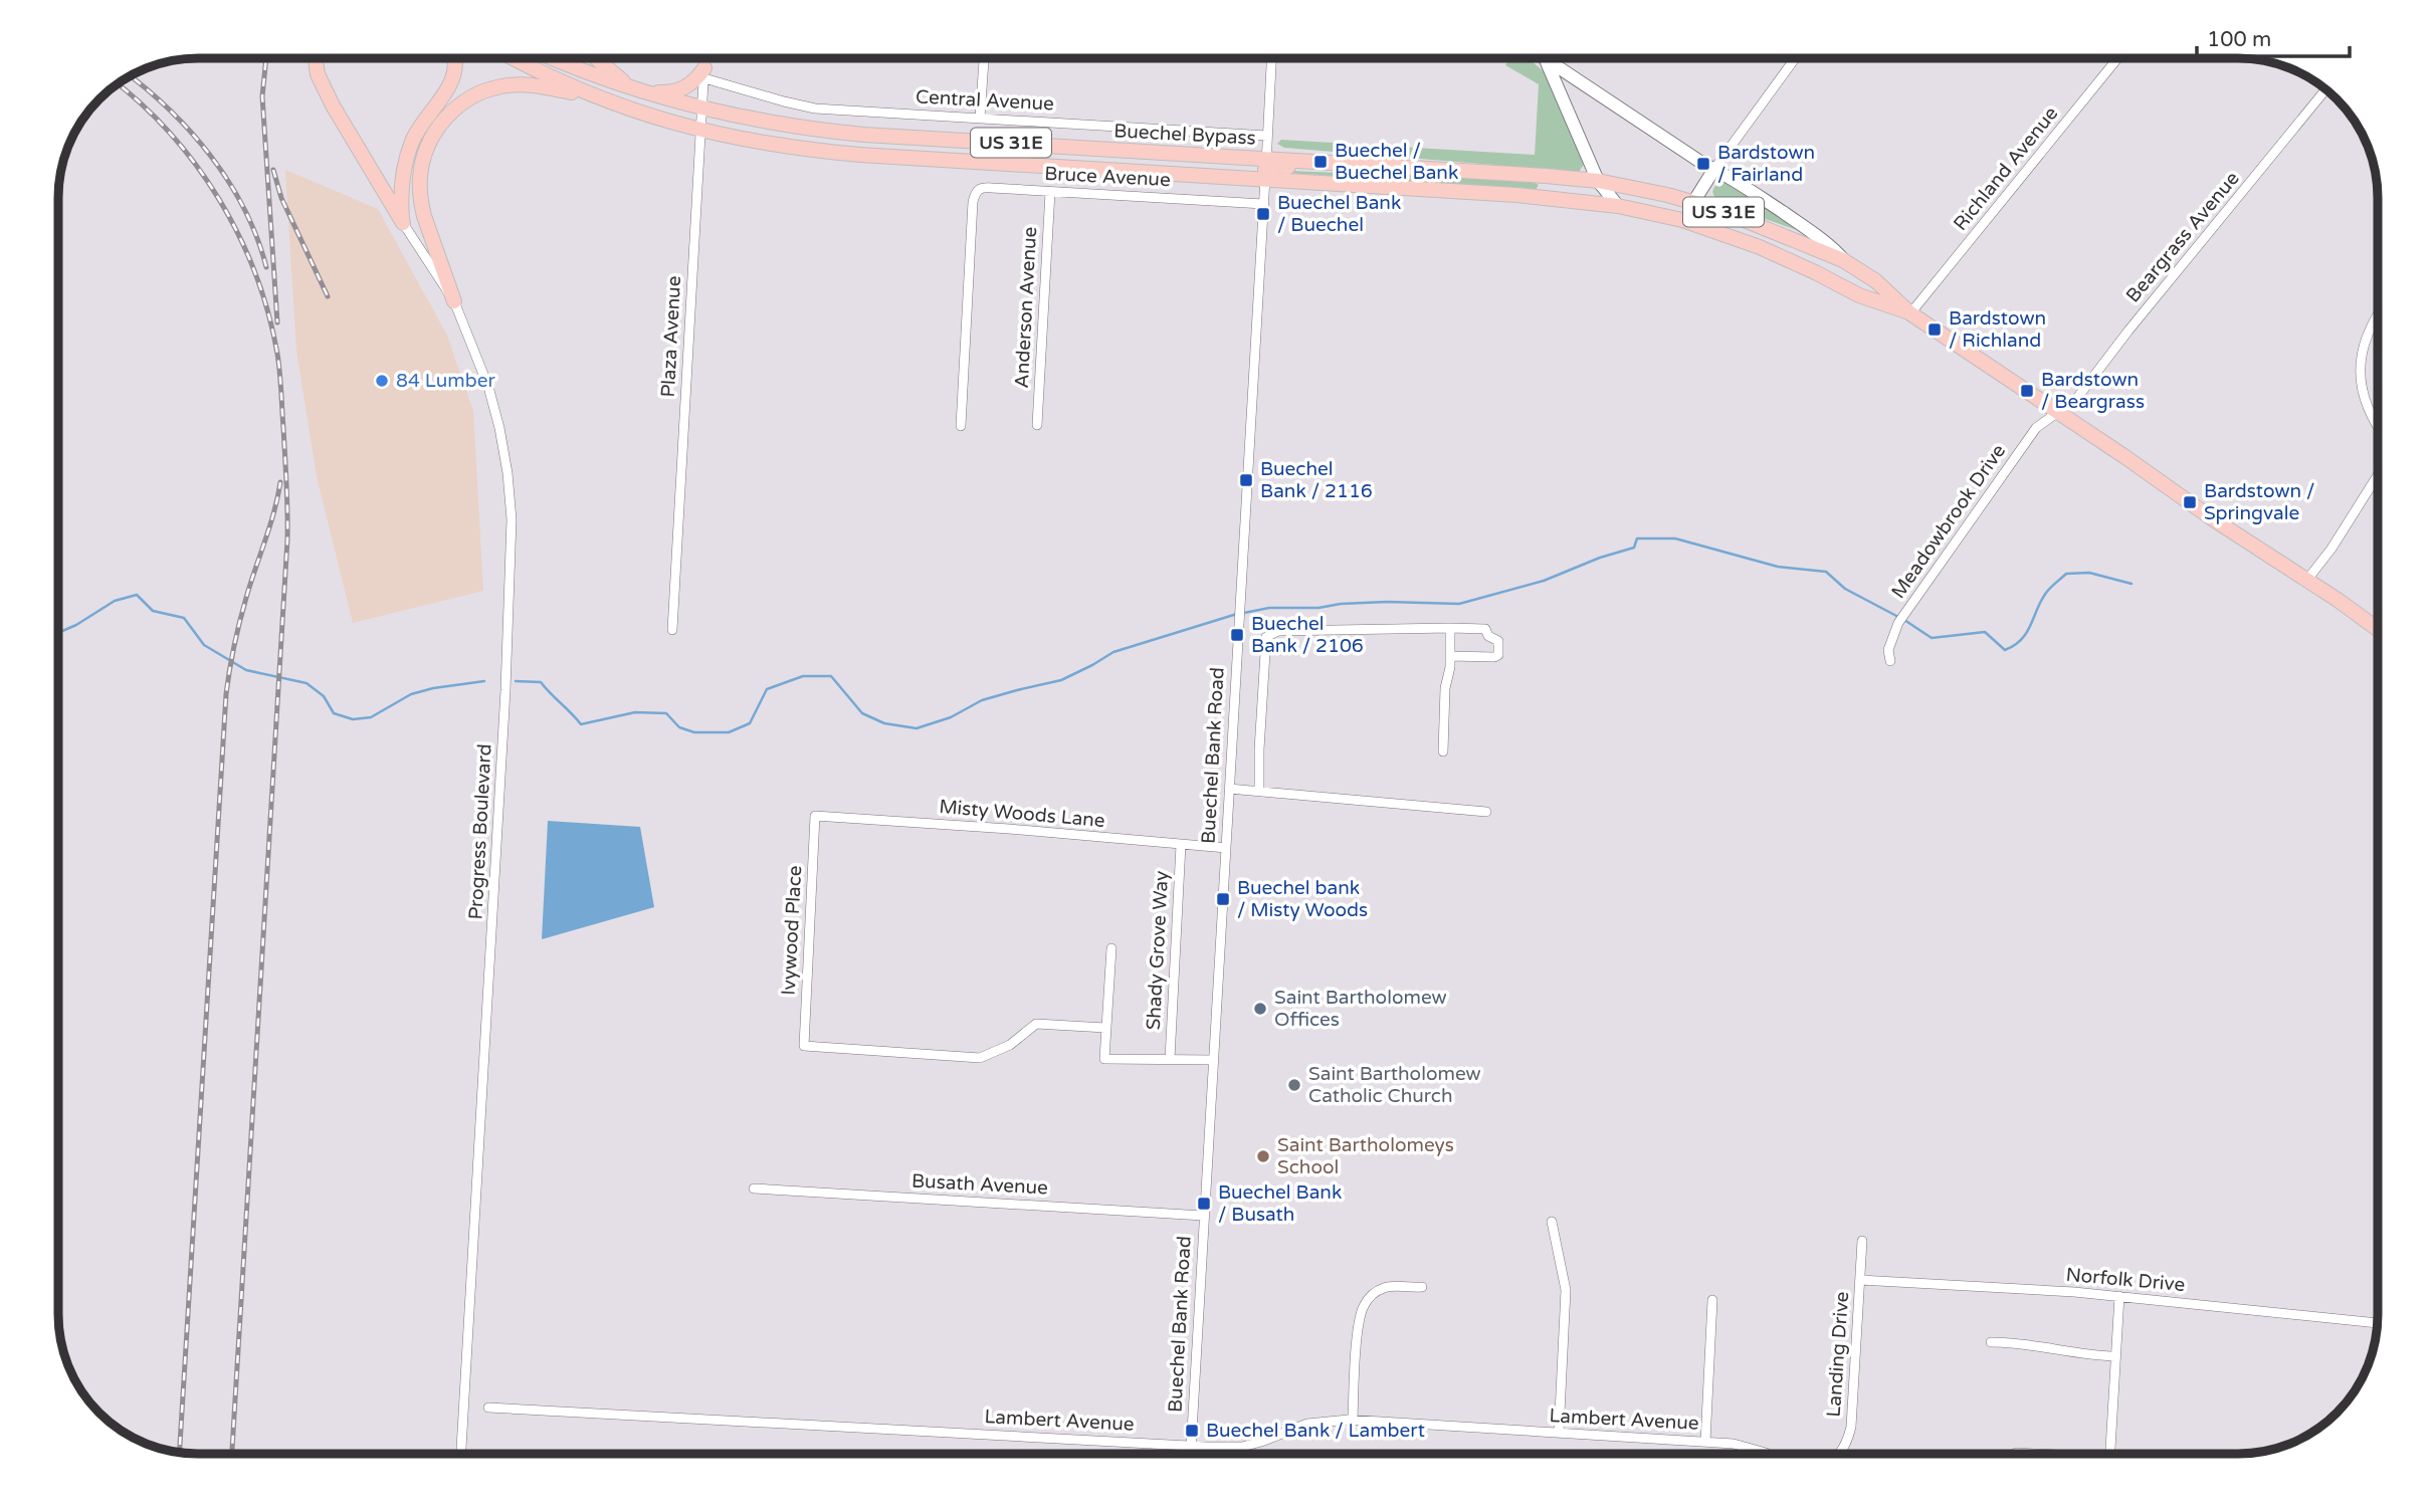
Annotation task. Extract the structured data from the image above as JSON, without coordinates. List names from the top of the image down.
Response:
{
  "streets": {
    "main road": ["Buechel Bypass", "US 31E"],
    "street": [
      "Central Avenue",
      "Richland Avenue",
      "Bruce Avenue",
      "Beargrass Avenue",
      "Anderson Avenue",
      "Plaza Avenue",
      "Meadowbrook Drive",
      "Buechel Bank Road",
      "Misty Woods Lane",
      "Progress Boulevard",
      "Ivywood Place",
      "Shady Grove Way",
      "Busath Avenue",
      "Norfolk Drive",
      "Landing Drive",
      "Lambert Avenue"
    ]
  },
  "crossings": [
    ["Central Avenue", "Plaza Avenue"],
    ["Central Avenue", "Buechel Bank Road"],
    ["Buechel Bypass", "US 31E"],
    ["Buechel Bypass", "Plaza Avenue"],
    ["Buechel Bypass", "Buechel Bank Road"],
    ["US 31E", "Richland Avenue"],
    ["US 31E", "Beargrass Avenue"],
    ["US 31E", "Meadowbrook Drive"],
    ["Bruce Avenue", "Anderson Avenue"],
    ["Bruce Avenue", "Buechel Bank Road"],
    ["Beargrass Avenue", "Meadowbrook Drive"],
    ["Buechel Bank Road", "Misty Woods Lane"],
    ["Buechel Bank Road", "Busath Avenue"],
    ["Buechel Bank Road", "Lambert Avenue"],
    ["Misty Woods Lane", "Ivywood Place"],
    ["Misty Woods Lane", "Shady Grove Way"],
    ["Norfolk Drive", "Landing Drive"]
  ],
  "places": {
    "transit": [
      "Buechel / Buechel Bank",
      "Bardstown / Fairland",
      "Buechel Bank / Buechel",
      "Bardstown / Richland",
      "Bardstown / Beargrass",
      "Buechel Bank / 2116",
      "Bardstown / Springvale",
      "Buechel Bank / 2106",
      "Buechel bank / Misty Woods",
      "Buechel Bank / Busath",
      "Buechel Bank / Lambert"
    ],
    "other": [
      "84 Lumber",
      "Saint Bartholomew Offices",
      "Saint Bartholomew Catholic Church",
      "Saint Bartholomeys School"
    ]
  },
  "scale_bar": "100 m"
}
